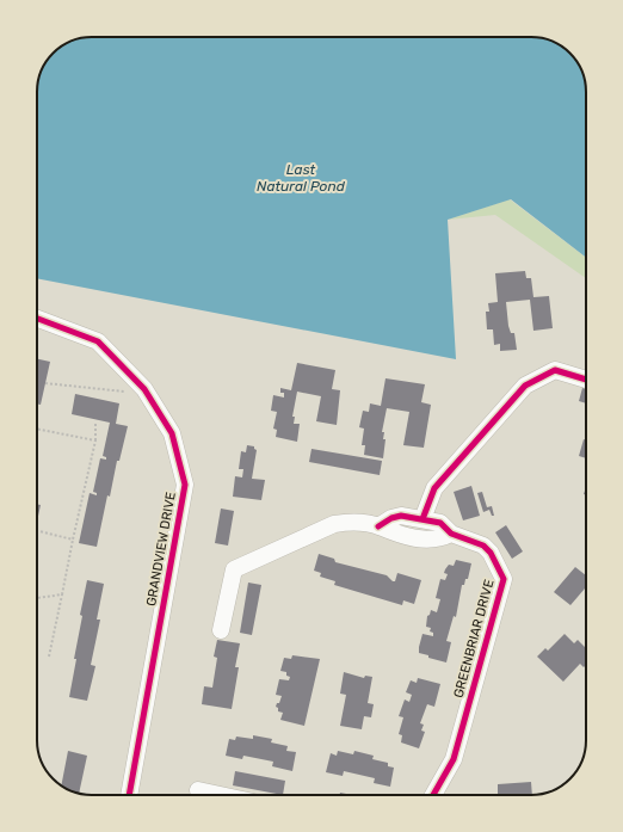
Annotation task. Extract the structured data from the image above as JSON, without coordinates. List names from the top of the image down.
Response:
{
  "streets": {
    "street": ["GRANDVIEW DRIVE", "GREENBRIAR DRIVE"]
  },
  "water": ["Last Natural Pond"]
}
